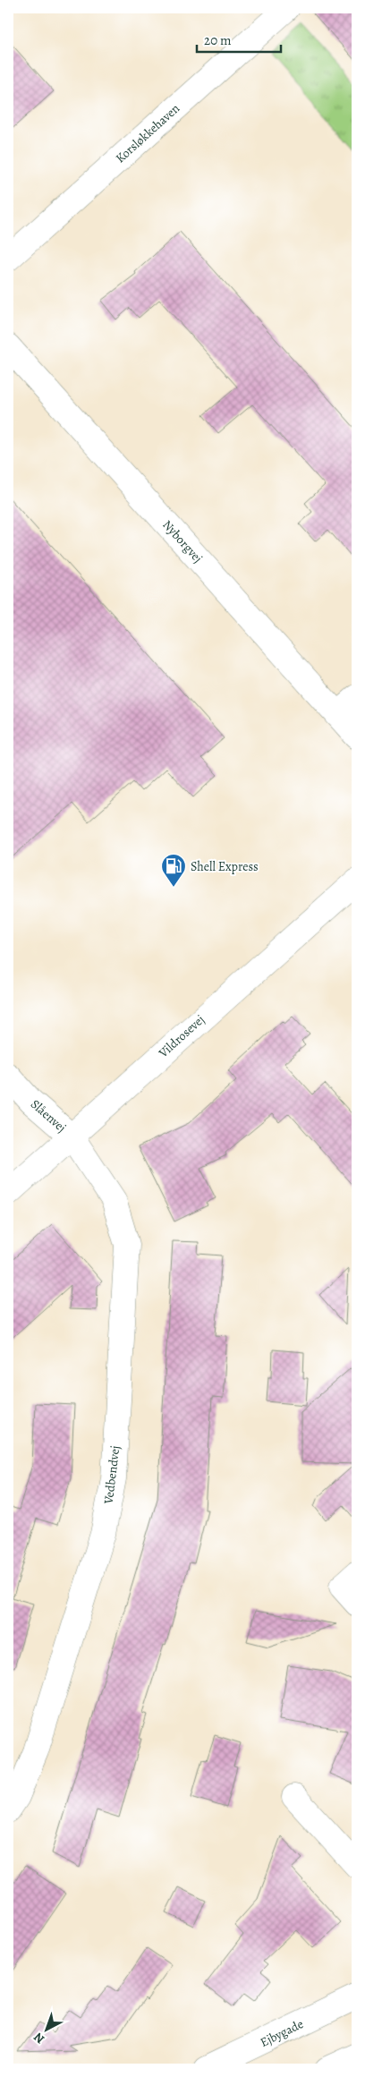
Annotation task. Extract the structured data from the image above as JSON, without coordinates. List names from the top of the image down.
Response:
{
  "streets": {
    "street": [
      "Korsløkkehaven",
      "Nyborgvej",
      "Vildrosevej",
      "Slåenvej",
      "Vedbendvej",
      "Ejbygade"
    ]
  },
  "crossings": [
    ["Vildrosevej", "Slåenvej"],
    ["Vildrosevej", "Vedbendvej"],
    ["Slåenvej", "Vedbendvej"]
  ],
  "places": {
    "fuel station": ["Shell Express"]
  },
  "scale_bar": "20 m",
  "north": "bottom left"
}
